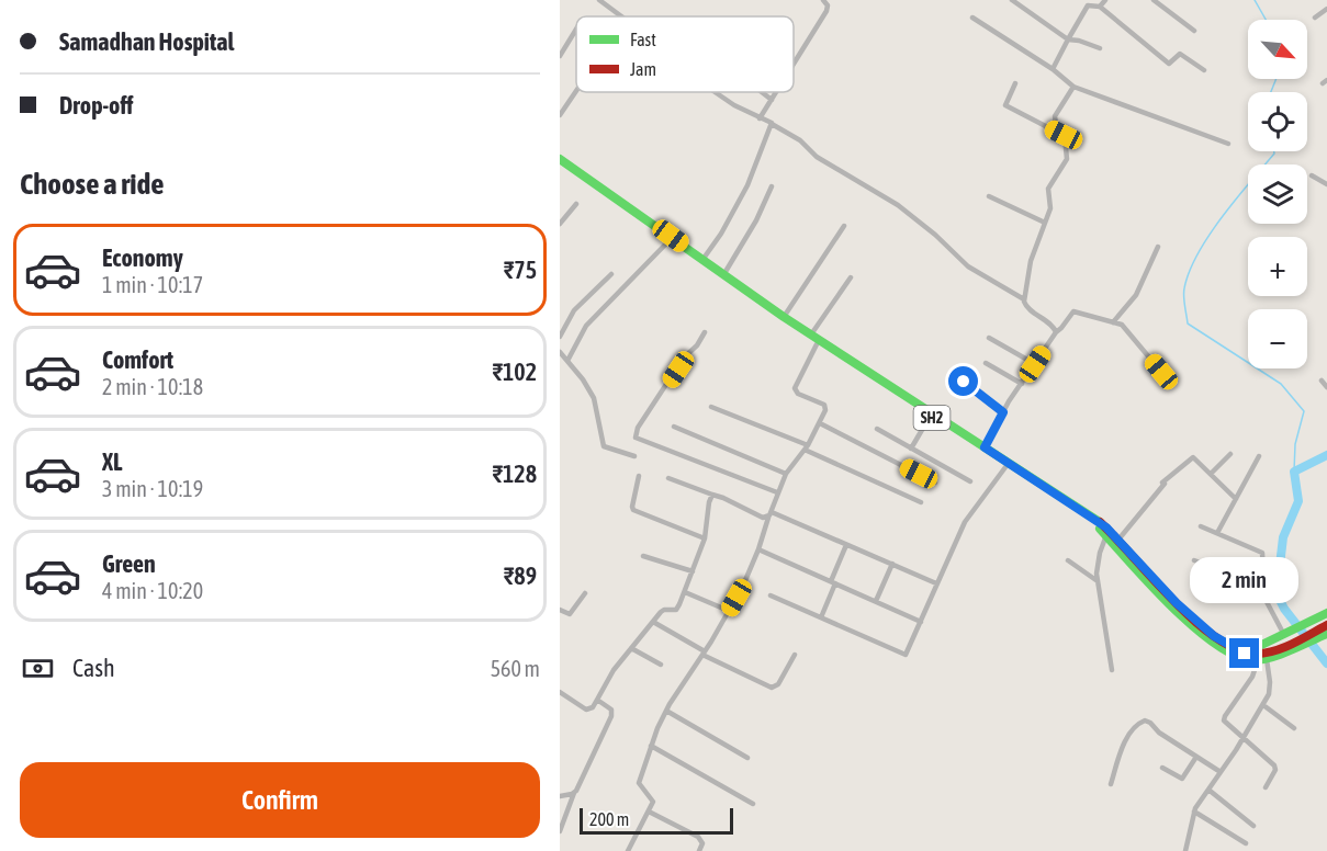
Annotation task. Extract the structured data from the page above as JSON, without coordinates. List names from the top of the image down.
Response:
{
  "streets": {
    "main road": ["SH2"]
  },
  "legend": ["Fast", "Jam"],
  "scale_bar": "200 m",
  "north": "bottom right",
  "page": {
    "banner": ["Samadhan Hospital", "Drop-off"],
    "map_buttons": ["+", "−"],
    "heading": "Choose a ride",
    "list": [
      {
        "name": "Economy",
        "note": "1 min · 10:17",
        "value": "₹75"
      },
      {
        "name": "Comfort",
        "note": "2 min · 10:18",
        "value": "₹102"
      },
      {
        "name": "XL",
        "note": "3 min · 10:19",
        "value": "₹128"
      },
      {
        "name": "Green",
        "note": "4 min · 10:20",
        "value": "₹89"
      }
    ],
    "bubble": "2 min",
    "pay": ["Cash", "560 m"],
    "buttons": "Confirm",
    "scale": "200 m"
  }
}
